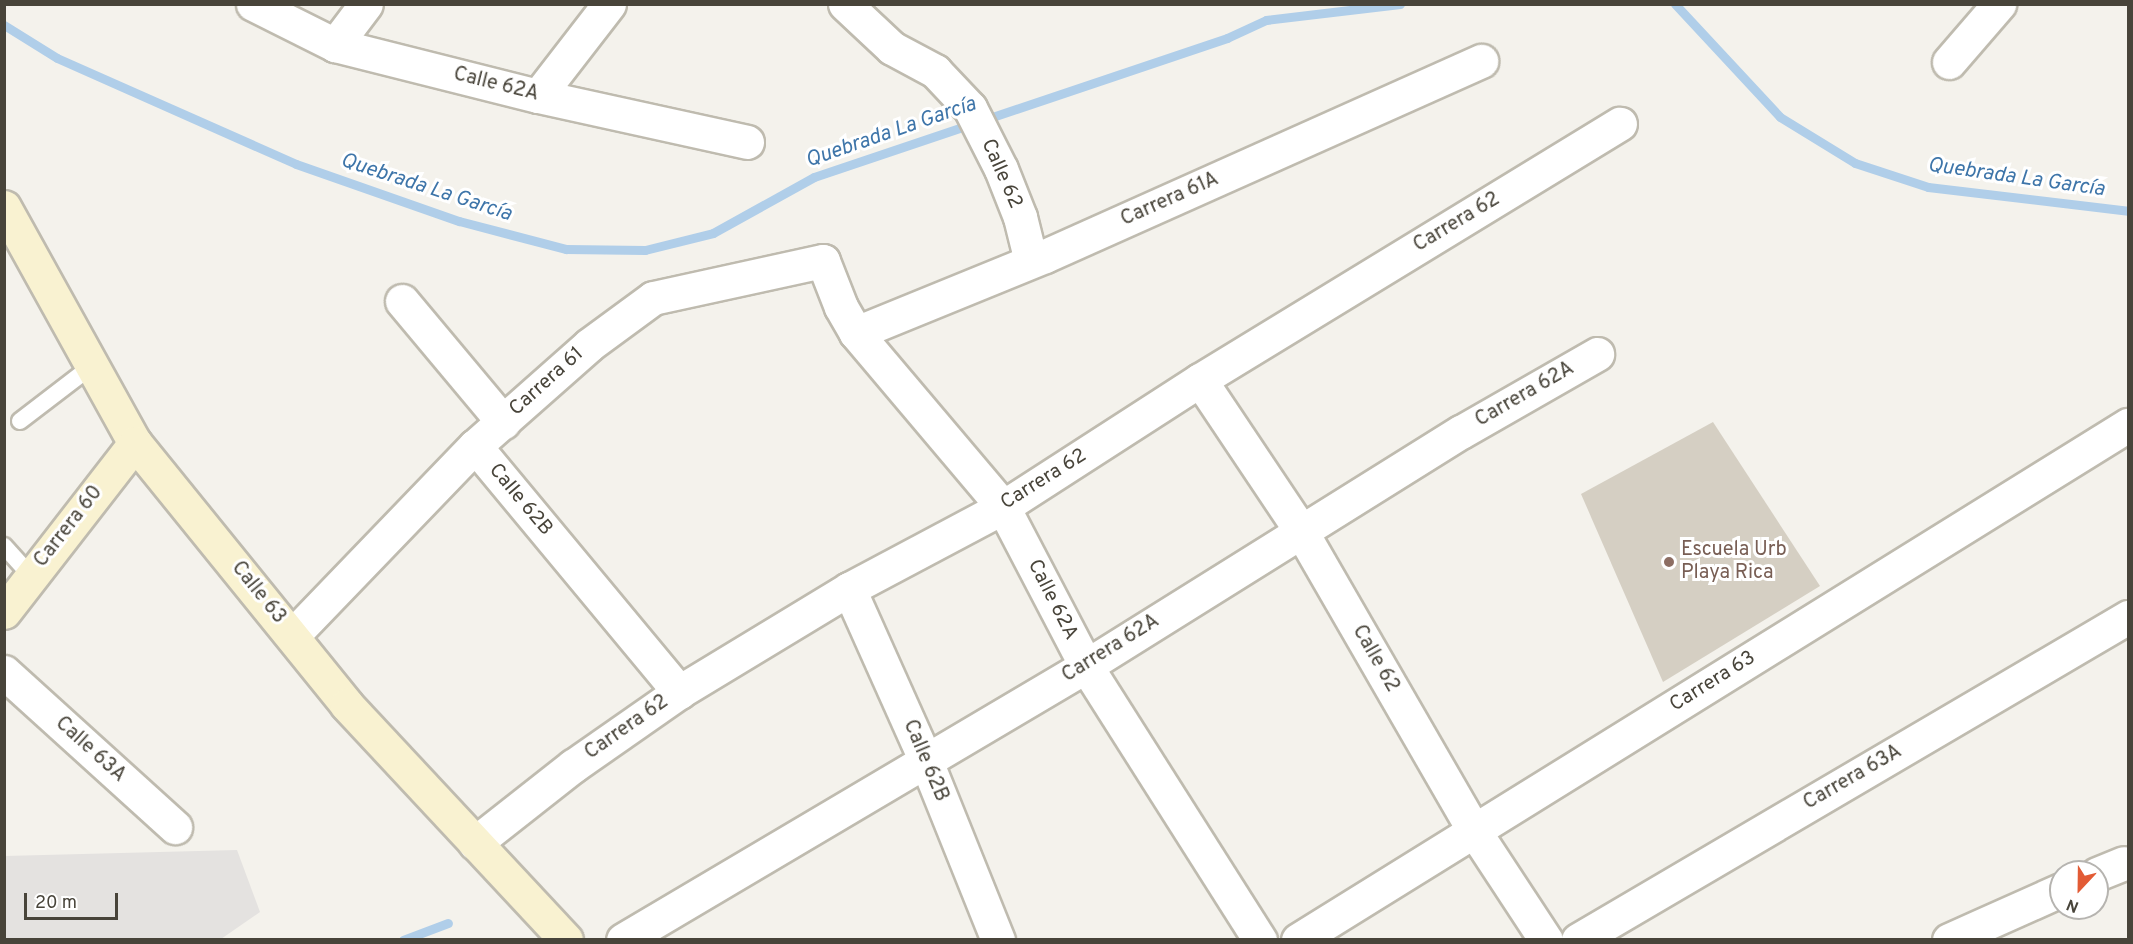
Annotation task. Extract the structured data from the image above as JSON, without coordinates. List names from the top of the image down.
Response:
{
  "streets": {
    "street": [
      "Calle 62A",
      "Calle 62",
      "Carrera 61A",
      "Carrera 62",
      "Carrera 61",
      "Carrera 62A",
      "Calle 62B",
      "Carrera 60",
      "Calle 63",
      "Carrera 63",
      "Calle 63A",
      "Carrera 63A"
    ]
  },
  "crossings": [
    ["Calle 62A", "Carrera 61A"],
    ["Calle 62A", "Carrera 62"],
    ["Calle 62A", "Carrera 61"],
    ["Calle 62A", "Carrera 62A"],
    ["Calle 62", "Carrera 61A"],
    ["Calle 62", "Carrera 62"],
    ["Calle 62", "Carrera 62A"],
    ["Calle 62", "Carrera 63"],
    ["Carrera 61A", "Carrera 61"],
    ["Carrera 62", "Calle 62B"],
    ["Carrera 62", "Calle 63"],
    ["Carrera 61", "Calle 62B"],
    ["Carrera 61", "Calle 63"],
    ["Carrera 62A", "Calle 62B"],
    ["Carrera 60", "Calle 63"]
  ],
  "water": ["Quebrada La García"],
  "places": ["Escuela Urb Playa Rica"],
  "scale_bar": "20 m",
  "north": "bottom"
}
